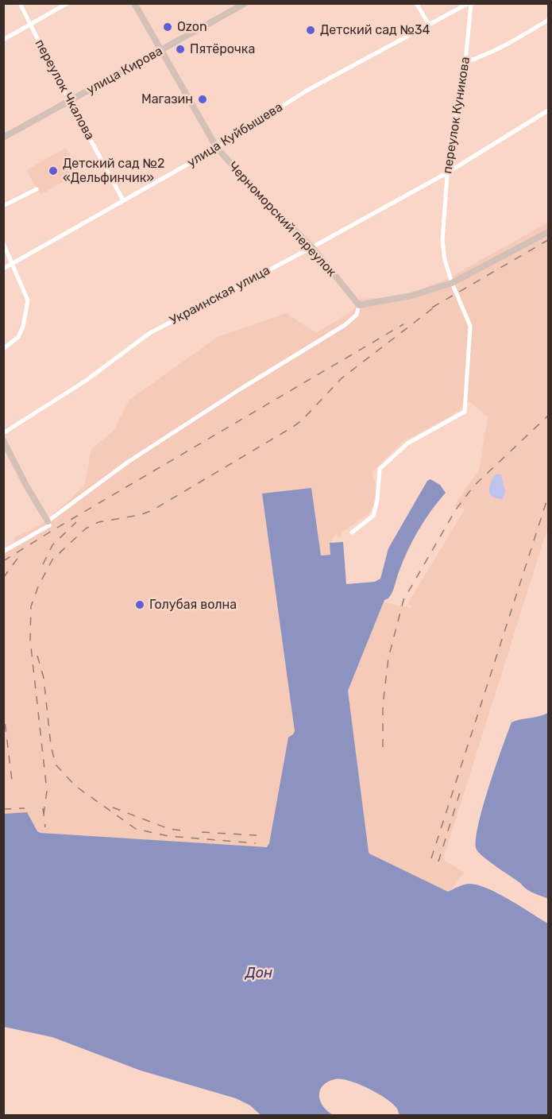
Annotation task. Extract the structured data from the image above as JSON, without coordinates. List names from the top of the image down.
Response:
{
  "streets": {
    "street": [
      "улица Кирова",
      "переулок Чкалова",
      "переулок Куникова",
      "улица Куйбышева",
      "Черноморский переулок",
      "Украинская улица"
    ]
  },
  "crossings": [
    ["улица Кирова", "переулок Чкалова"],
    ["улица Кирова", "Черноморский переулок"],
    ["переулок Чкалова", "улица Куйбышева"],
    ["переулок Куникова", "улица Куйбышева"],
    ["переулок Куникова", "Украинская улица"],
    ["улица Куйбышева", "Черноморский переулок"],
    ["Черноморский переулок", "Украинская улица"]
  ],
  "water": ["Дон"],
  "places": [
    "Ozon",
    "Детский сад №34",
    "Пятёрочка",
    "Магазин",
    "Детский сад №2 «Дельфинчик»",
    "Голубая волна"
  ]
}
